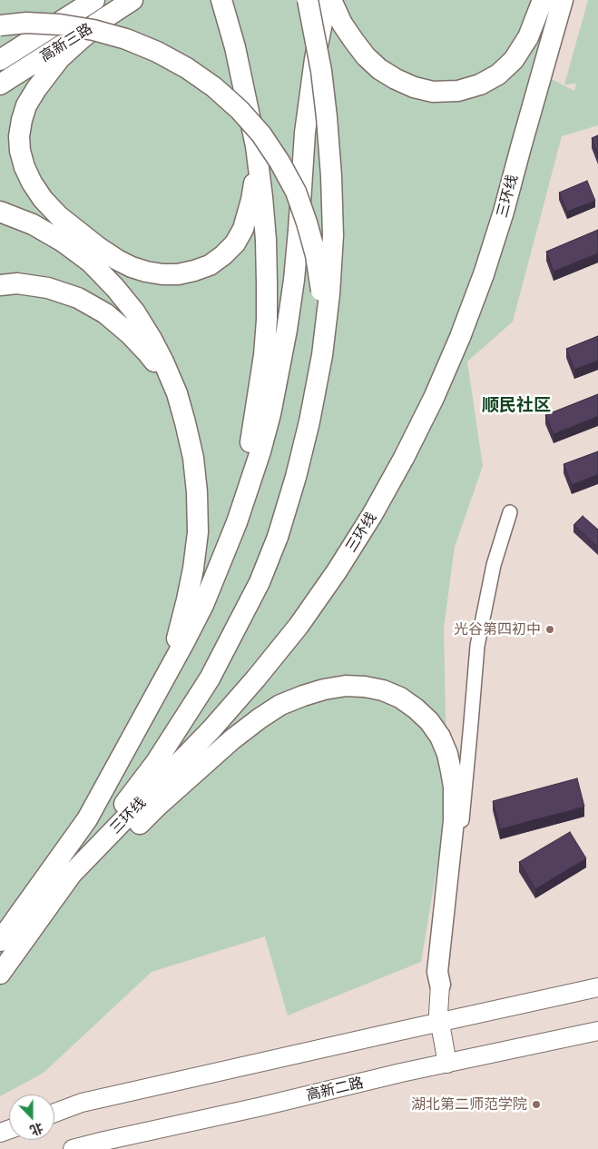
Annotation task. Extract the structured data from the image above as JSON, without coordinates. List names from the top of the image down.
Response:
{
  "streets": {
    "highway": ["高新三路", "三环线"],
    "main road": ["高新二路"]
  },
  "districts": ["顺民社区"],
  "places": ["光谷第四初中", "湖北第二师范学院"],
  "north": "bottom"
}
